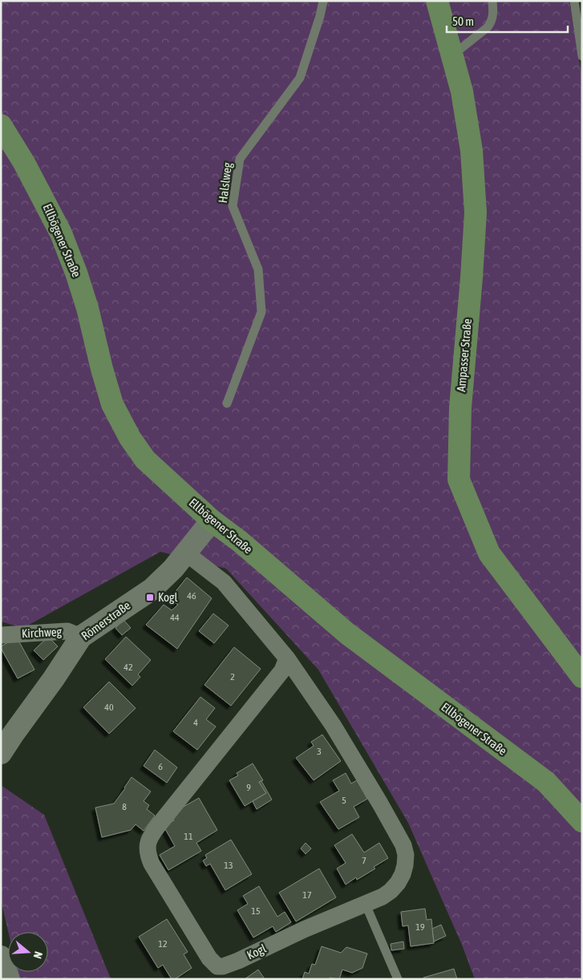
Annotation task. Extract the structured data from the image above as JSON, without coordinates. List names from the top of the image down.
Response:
{
  "streets": {
    "main road": ["Ellbögener Straße", "Ampasser Straße"],
    "street": ["Römerstraße", "Kirchweg", "Kogl"],
    "lane": ["Halslweg"]
  },
  "crossings": [
    ["Ellbögener Straße", "Römerstraße"],
    ["Römerstraße", "Kirchweg"],
    ["Römerstraße", "Kogl"]
  ],
  "places": {
    "transit": ["Kogl"]
  },
  "house_numbers": [
    "46",
    "44",
    "42",
    "2",
    "40",
    "4",
    "3",
    "6",
    "9",
    "5",
    "8",
    "11",
    "7",
    "13",
    "17",
    "15",
    "19",
    "12"
  ],
  "scale_bar": "50 m",
  "north": "right"
}
